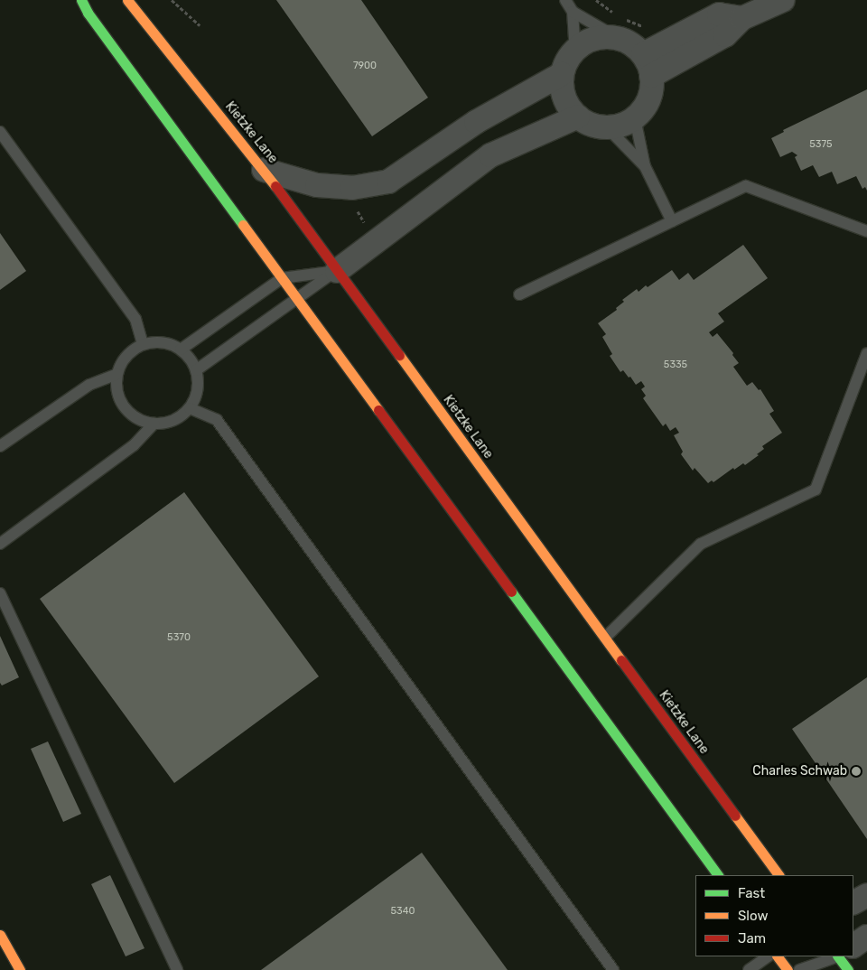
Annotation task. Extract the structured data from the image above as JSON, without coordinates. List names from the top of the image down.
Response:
{
  "streets": {
    "main road": ["Kietzke Lane"]
  },
  "places": ["Charles Schwab"],
  "house_numbers": [
    "7900",
    "5375",
    "5335",
    "5370",
    "5340"
  ],
  "legend": ["Fast", "Slow", "Jam"]
}
